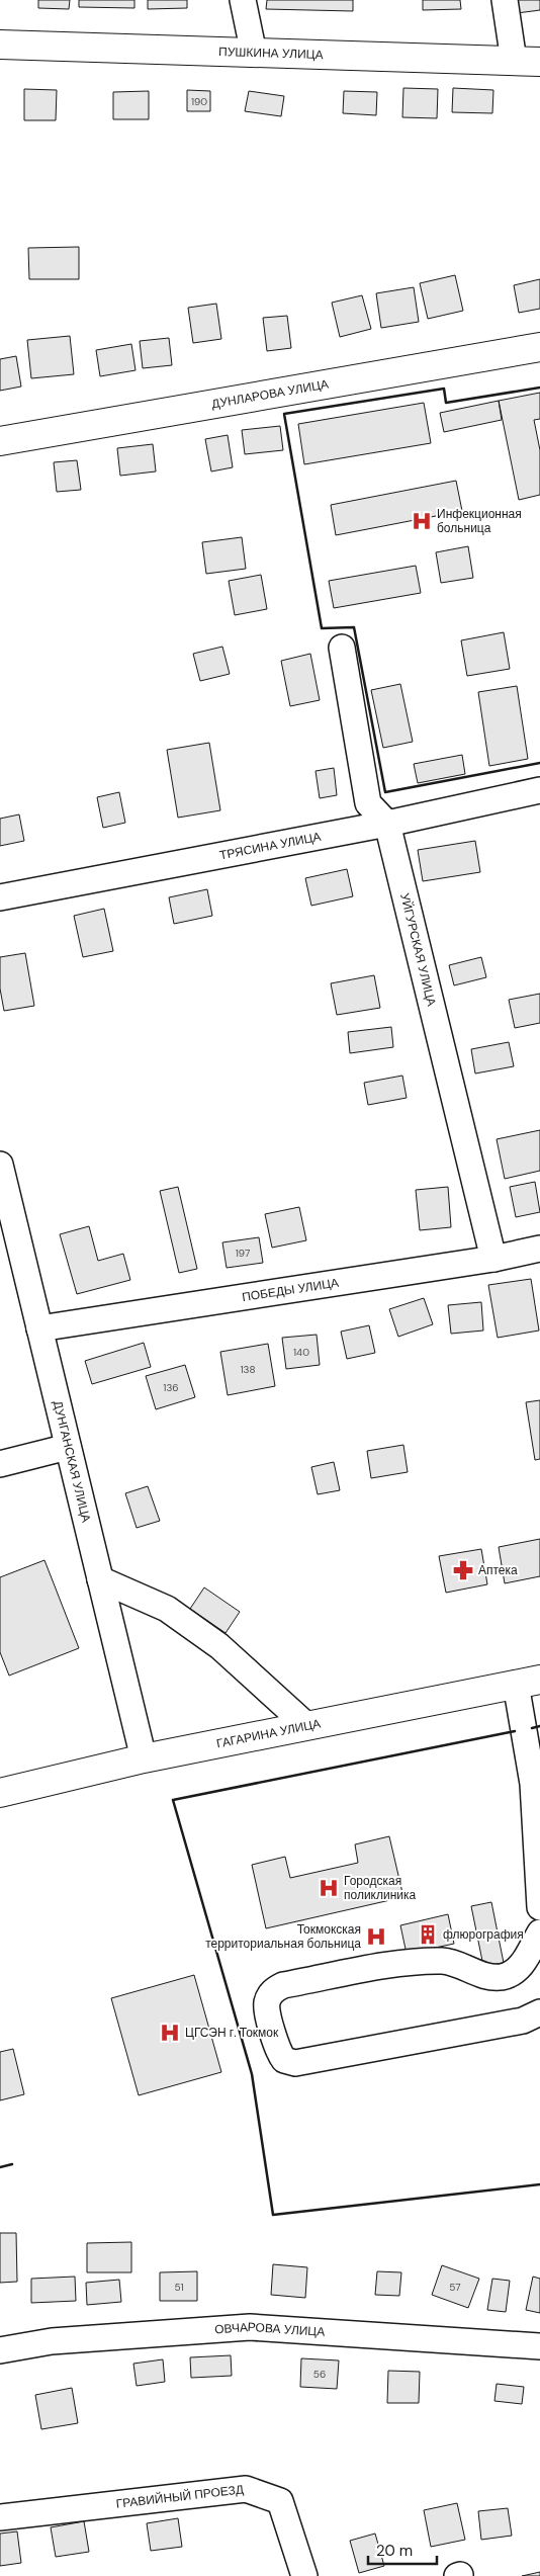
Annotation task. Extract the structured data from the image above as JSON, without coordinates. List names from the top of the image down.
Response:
{
  "streets": {
    "main road": ["ПУШКИНА УЛИЦА", "ДУНЛАРОВА УЛИЦА", "ГАГАРИНА УЛИЦА"],
    "street": [
      "ТРЯСИНА УЛИЦА",
      "УЙГУРСКАЯ УЛИЦА",
      "ПОБЕДЫ УЛИЦА",
      "ДУНГАНСКАЯ УЛИЦА",
      "ОВЧАРОВА УЛИЦА",
      "ГРАВИЙНЫЙ ПРОЕЗД"
    ]
  },
  "crossings": [
    ["ТРЯСИНА УЛИЦА", "УЙГУРСКАЯ УЛИЦА"],
    ["УЙГУРСКАЯ УЛИЦА", "ПОБЕДЫ УЛИЦА"],
    ["ПОБЕДЫ УЛИЦА", "ДУНГАНСКАЯ УЛИЦА"],
    ["ДУНГАНСКАЯ УЛИЦА", "ГАГАРИНА УЛИЦА"]
  ],
  "places": {
    "hospital": [
      "Инфекционная больница",
      "Городская поликлиника",
      "Токмокская территориальная больница",
      "ЦГСЭН г. Токмок"
    ],
    "pharmacy": ["Аптека"],
    "building": ["флюрография"]
  },
  "house_numbers": [
    "190",
    "197",
    "140",
    "138",
    "136",
    "51",
    "57",
    "56"
  ],
  "scale_bar": "20 m"
}
